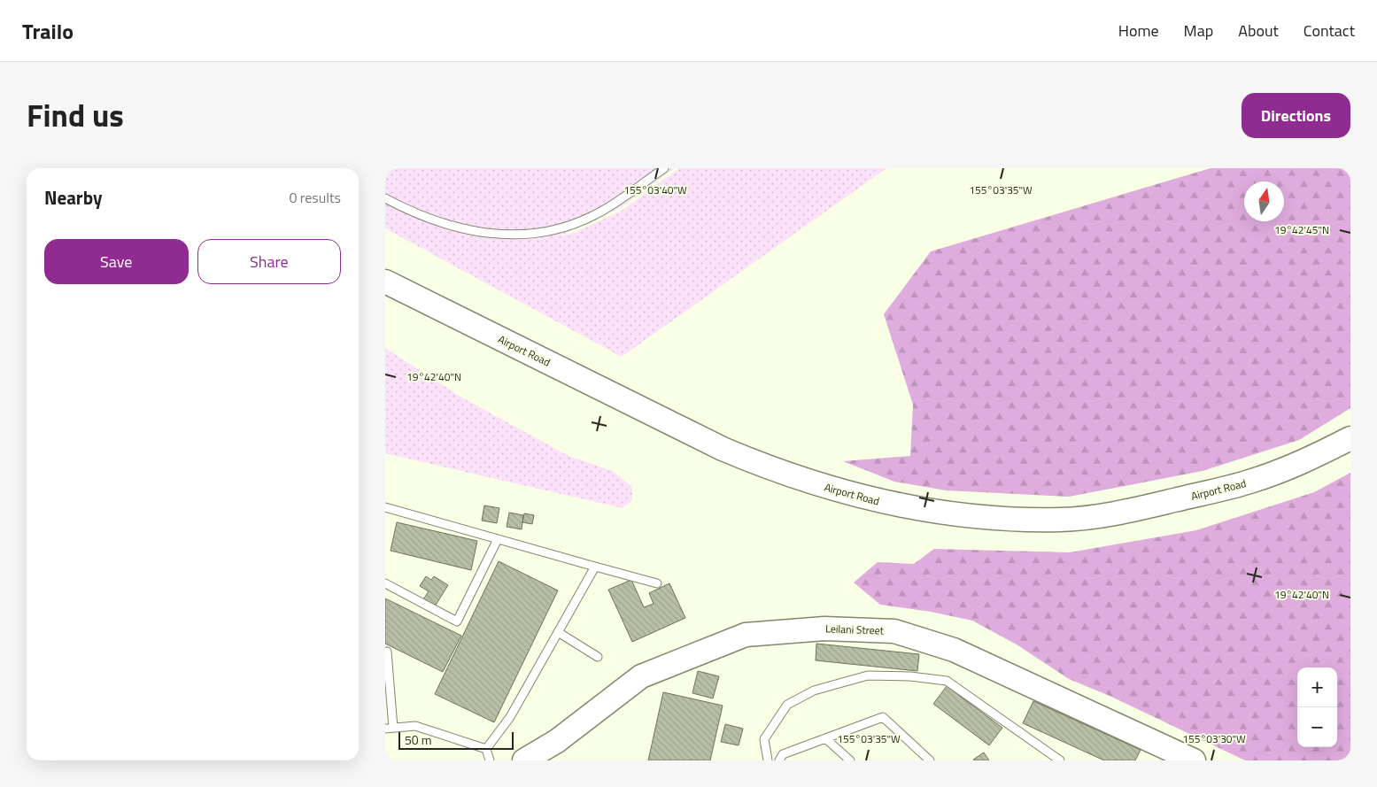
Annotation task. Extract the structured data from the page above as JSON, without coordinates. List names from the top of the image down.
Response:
{
  "streets": {
    "street": ["Airport Road", "Leilani Street"]
  },
  "scale_bar": "50 m",
  "north": "top",
  "page": {
    "header": "Trailo",
    "nav": [
      "Home",
      "Map",
      "About",
      "Contact"
    ],
    "title": "Find us",
    "buttons": [
      "Directions",
      ["Save", "Share"]
    ],
    "heading": ["Nearby", "0 results"],
    "map_buttons": ["+", "−"],
    "scale": "50 m"
  },
  "coordinates": [
    "155°03'40\"W",
    "155°03'35\"W",
    "19°42'45\"N",
    "19°42'40\"N",
    "155°03'30\"W"
  ]
}
